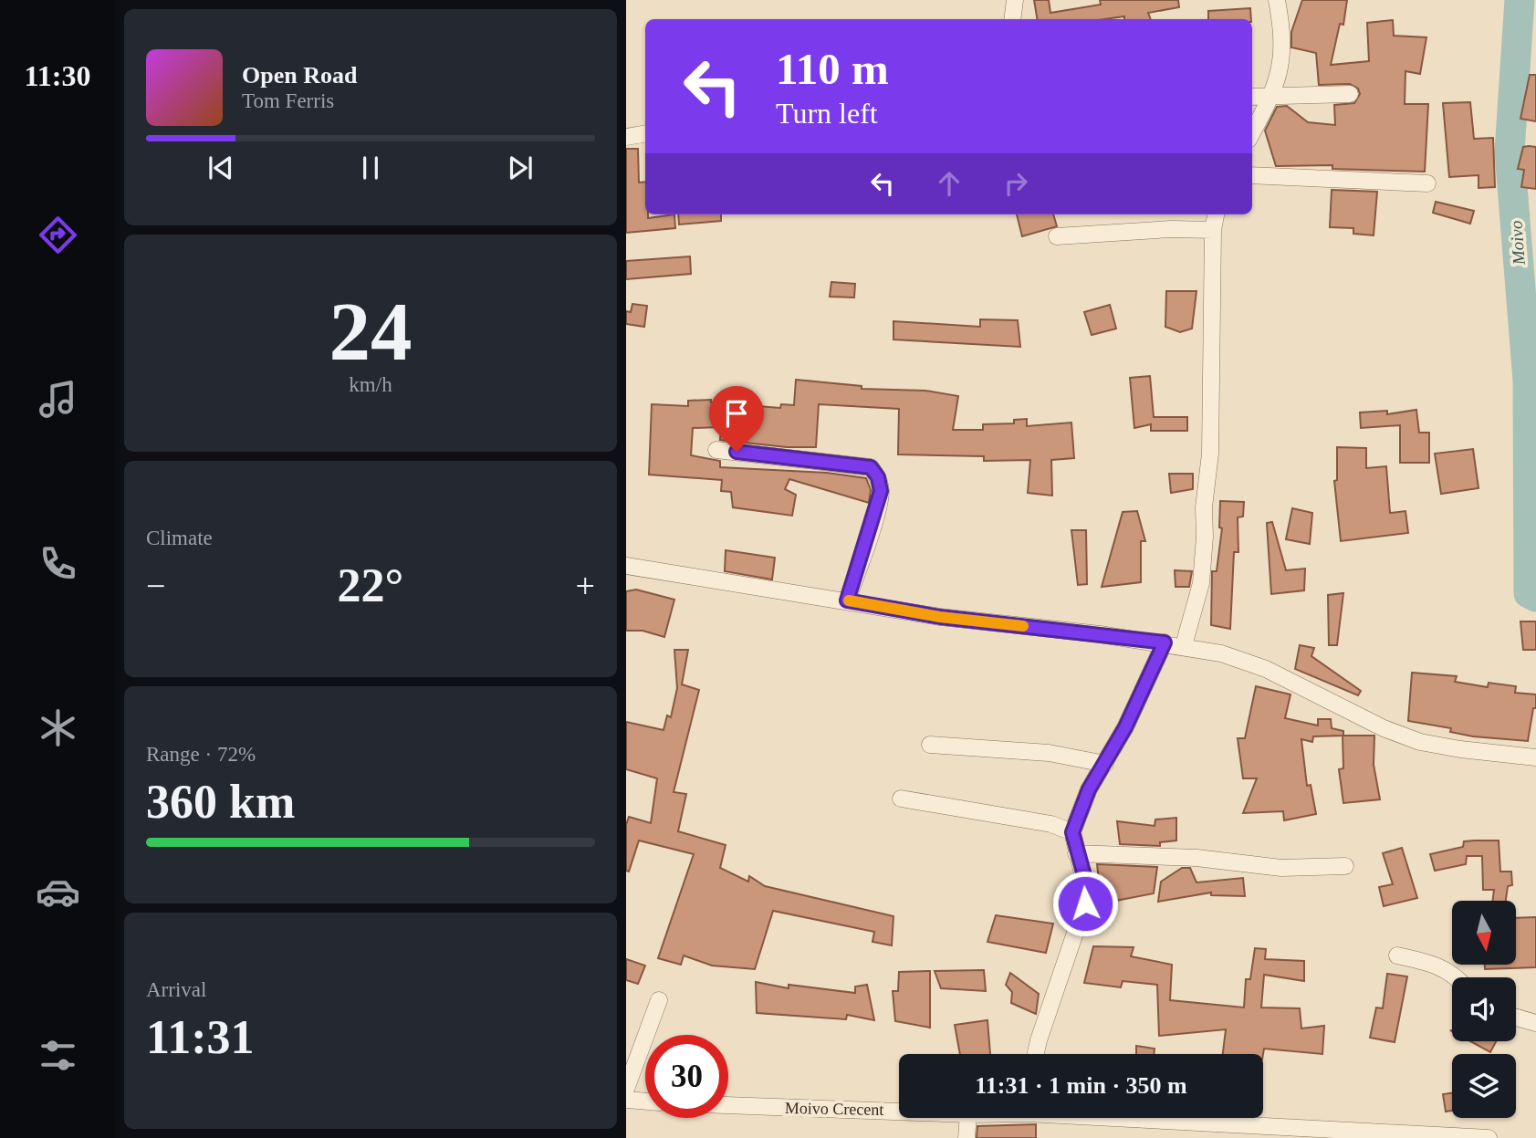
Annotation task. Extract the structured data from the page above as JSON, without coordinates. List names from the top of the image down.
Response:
{
  "streets": {
    "street": ["Moivo Crecent"]
  },
  "water": ["Moivo"],
  "north": "bottom",
  "page": {
    "tabs": "11:30",
    "turn": ["110 m", "Turn left"],
    "song": ["Open Road", "Tom Ferris"],
    "tile": [
      ["24", "km/h"],
      "Climate",
      ["Range · 72%", "360 km"],
      ["Arrival", "11:31"]
    ],
    "heat": ["−", "22°", "+"],
    "limit": "30",
    "trip": "11:31 · 1 min · 350 m"
  }
}
